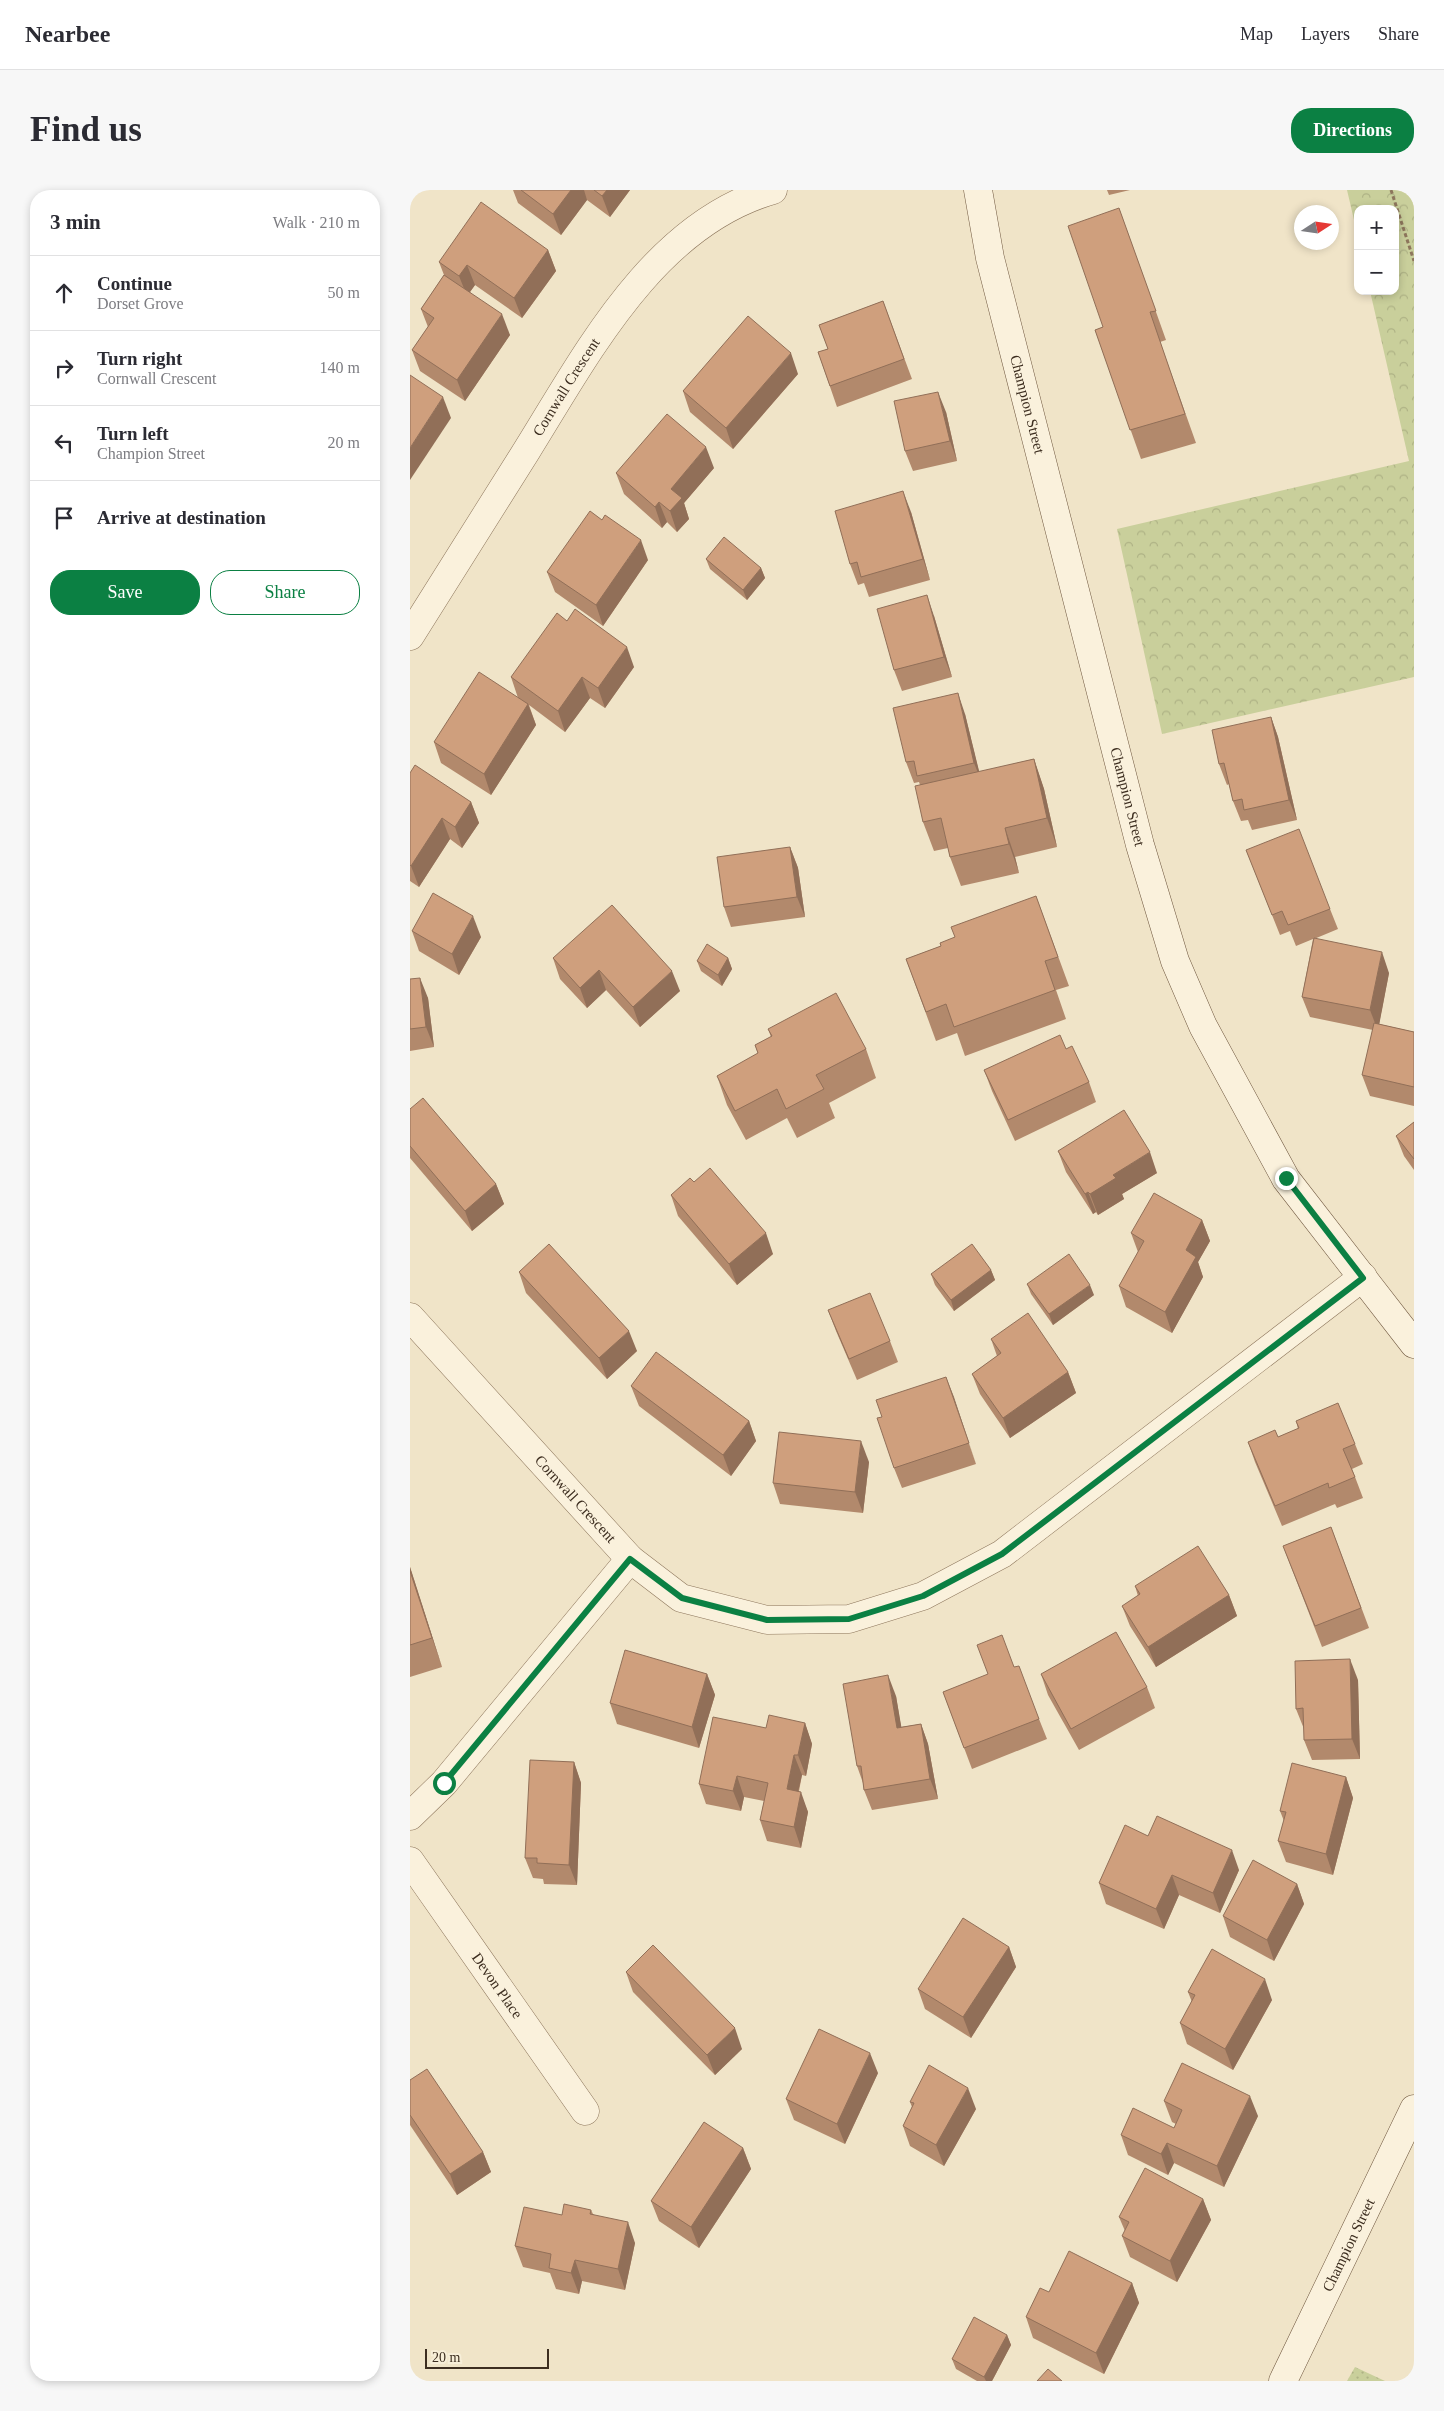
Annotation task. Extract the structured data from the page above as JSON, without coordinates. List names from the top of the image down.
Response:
{
  "streets": {
    "street": ["Cornwall Crescent", "Champion Street", "Devon Place"]
  },
  "crossings": [
    ["Cornwall Crescent", "Champion Street"]
  ],
  "scale_bar": "20 m",
  "north": "right",
  "page": {
    "header": "Nearbee",
    "nav": ["Map", "Layers", "Share"],
    "buttons": [
      "Directions",
      ["Save", "Share"]
    ],
    "title": "Find us",
    "heading": ["3 min", "Walk · 210 m"],
    "map_buttons": ["+", "−"],
    "list": [
      ["Continue", "Dorset Grove", "50 m"],
      ["Turn right", "Cornwall Crescent", "140 m"],
      ["Turn left", "Champion Street", "20 m"],
      "Arrive at destination"
    ],
    "scale": "20 m"
  }
}
